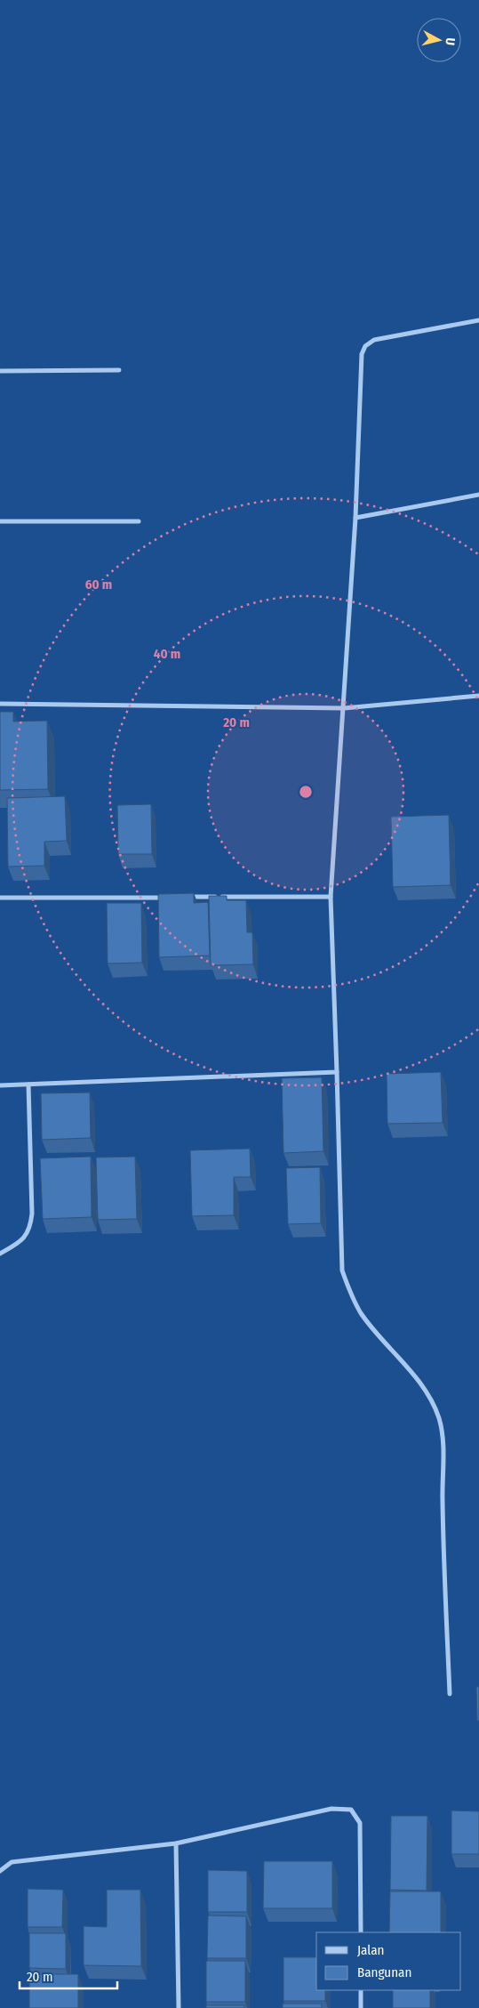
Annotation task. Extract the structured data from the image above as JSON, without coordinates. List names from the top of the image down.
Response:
{
  "legend": ["Jalan", "Bangunan"],
  "scale_bar": "20 m",
  "north": "right",
  "rings": ["60 m", "40 m", "20 m"]
}
